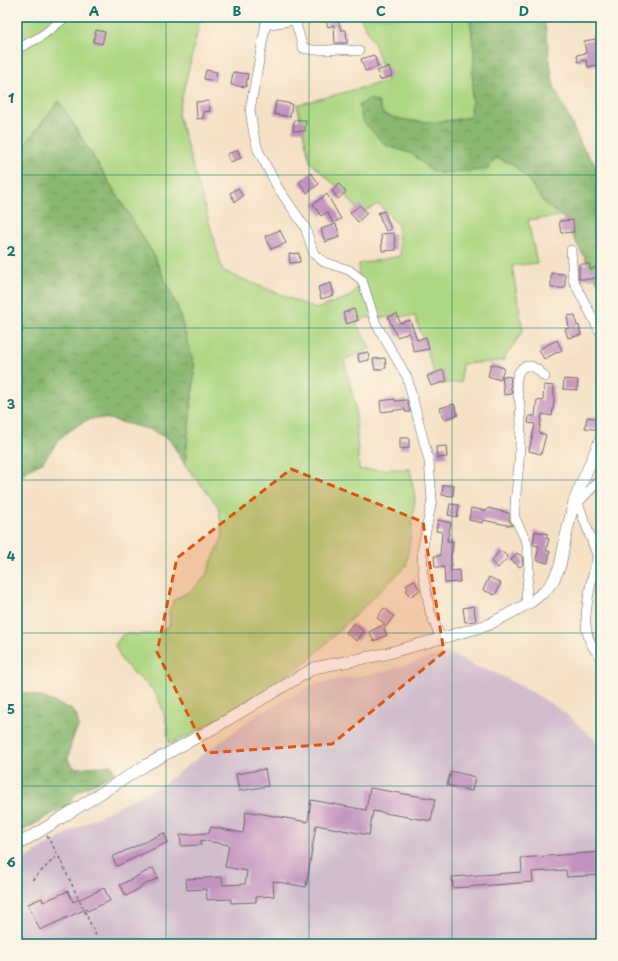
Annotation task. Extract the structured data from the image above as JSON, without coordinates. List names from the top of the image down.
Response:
{
  "grid": {
    "columns": [
      "A",
      "B",
      "C",
      "D"
    ],
    "rows": [
      "1",
      "2",
      "3",
      "4",
      "5",
      "6"
    ]
  }
}
